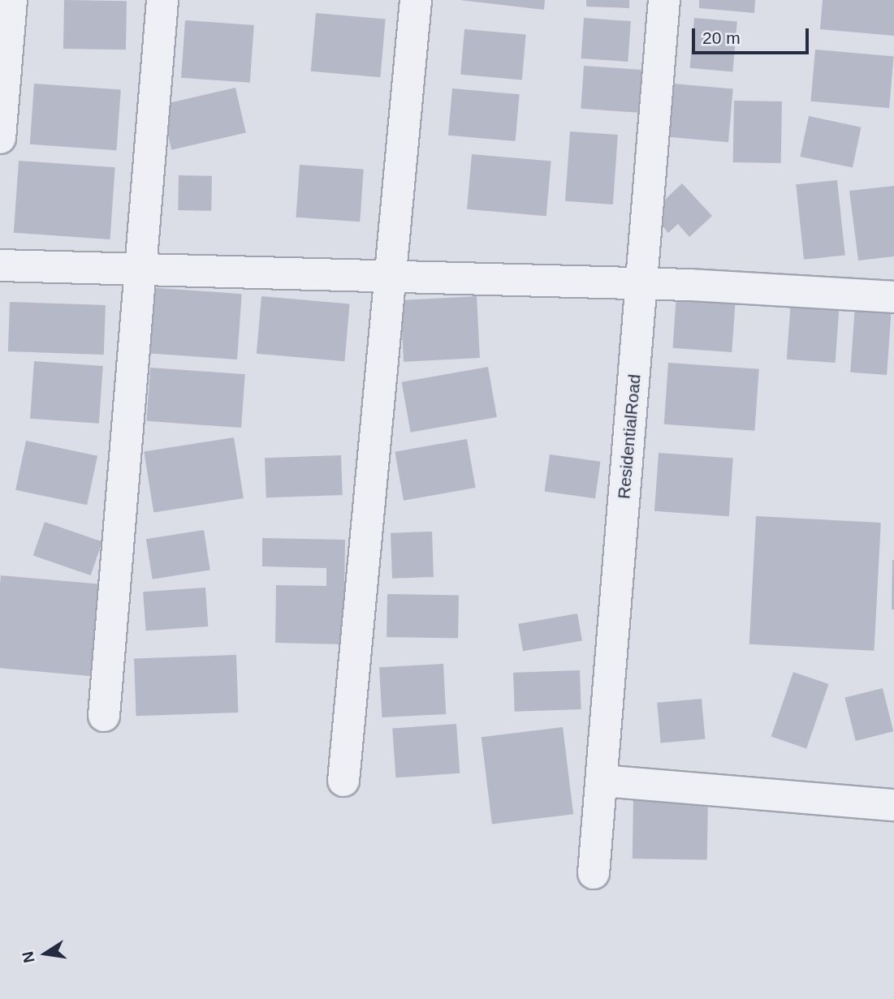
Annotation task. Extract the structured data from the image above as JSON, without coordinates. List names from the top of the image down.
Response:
{
  "streets": {
    "street": ["ResidentialRoad"]
  },
  "scale_bar": "20 m",
  "north": "left"
}
